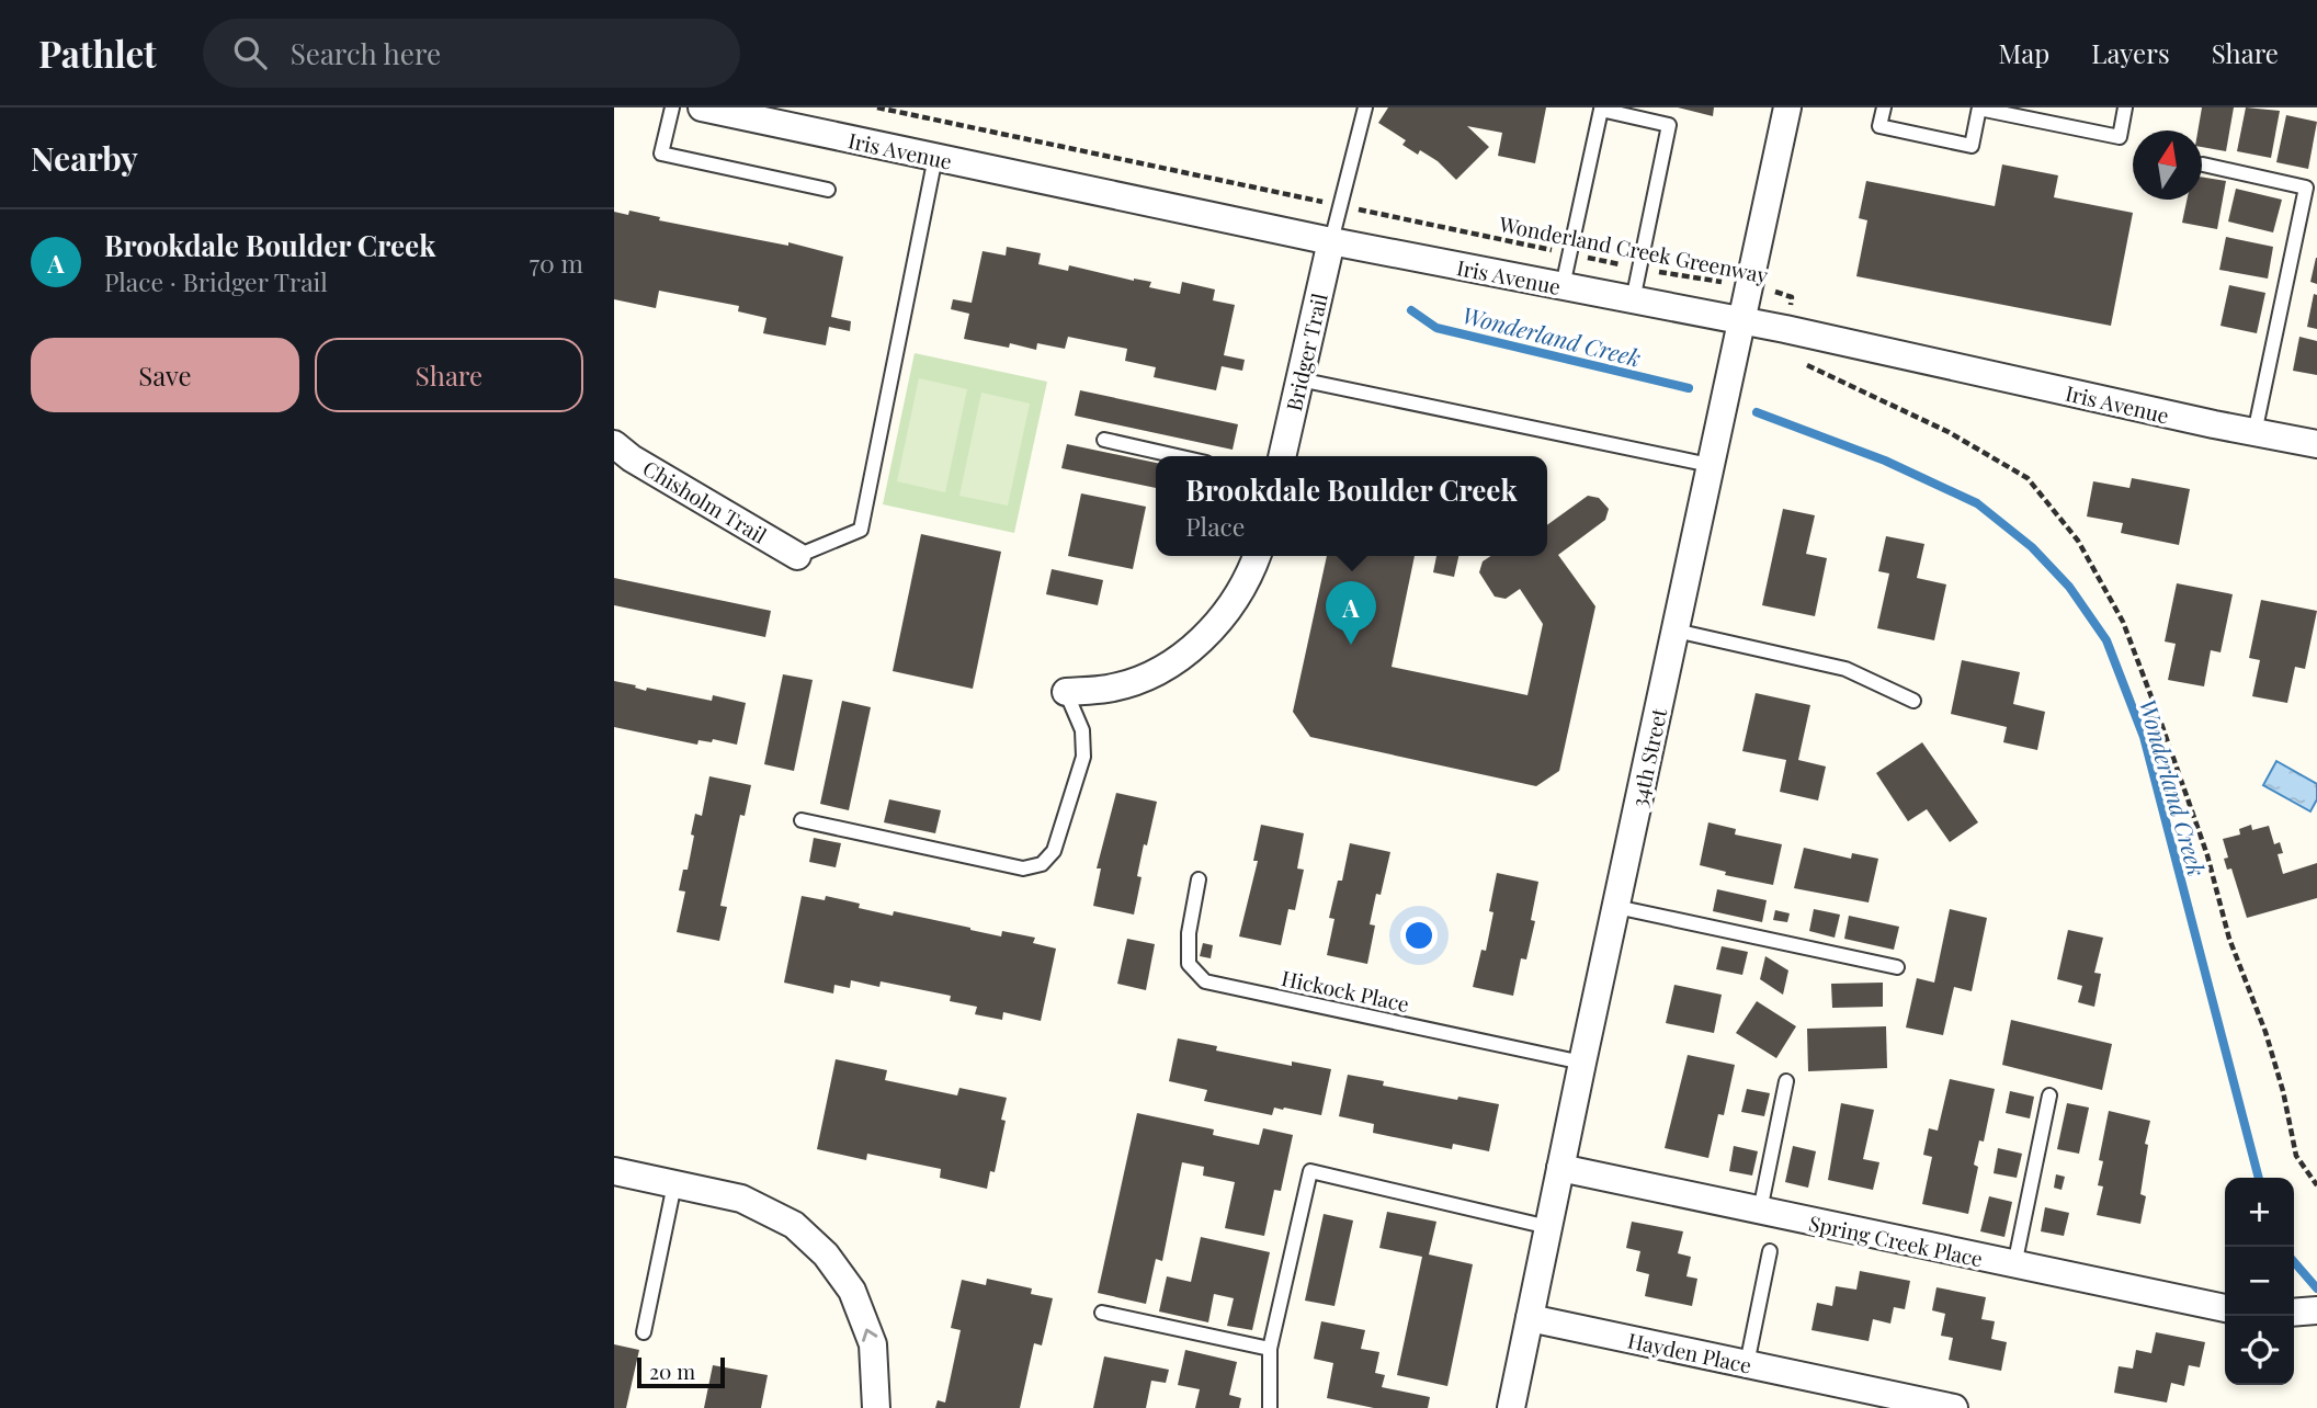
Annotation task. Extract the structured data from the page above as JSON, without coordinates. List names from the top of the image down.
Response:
{
  "streets": {
    "street": [
      "Iris Avenue",
      "Bridger Trail",
      "Chisholm Trail",
      "34th Street",
      "Spring Creek Place",
      "Hayden Place"
    ],
    "lane": ["Hickock Place"],
    "path": ["Wonderland Creek Greenway"]
  },
  "crossings": [
    ["Iris Avenue", "Wonderland Creek Greenway"],
    ["Iris Avenue", "Bridger Trail"],
    ["Iris Avenue", "34th Street"],
    ["Wonderland Creek Greenway", "34th Street"],
    ["34th Street", "Hickock Place"],
    ["34th Street", "Spring Creek Place"],
    ["34th Street", "Hayden Place"]
  ],
  "water": ["Wonderland Creek"],
  "scale_bar": "20 m",
  "north": "top",
  "page": {
    "header": "Pathlet",
    "search": "Search here",
    "nav": ["Map", "Layers", "Share"],
    "heading": "Nearby",
    "list": [
      {
        "mark": "A",
        "name": "Brookdale Boulder Creek",
        "note": "Place · Bridger Trail",
        "value": "70 m"
      }
    ],
    "buttons": ["Save", "Share"],
    "popup": ["Brookdale Boulder Creek", "Place"],
    "pins": "A",
    "map_buttons": ["+", "−"],
    "scale": "20 m"
  }
}
